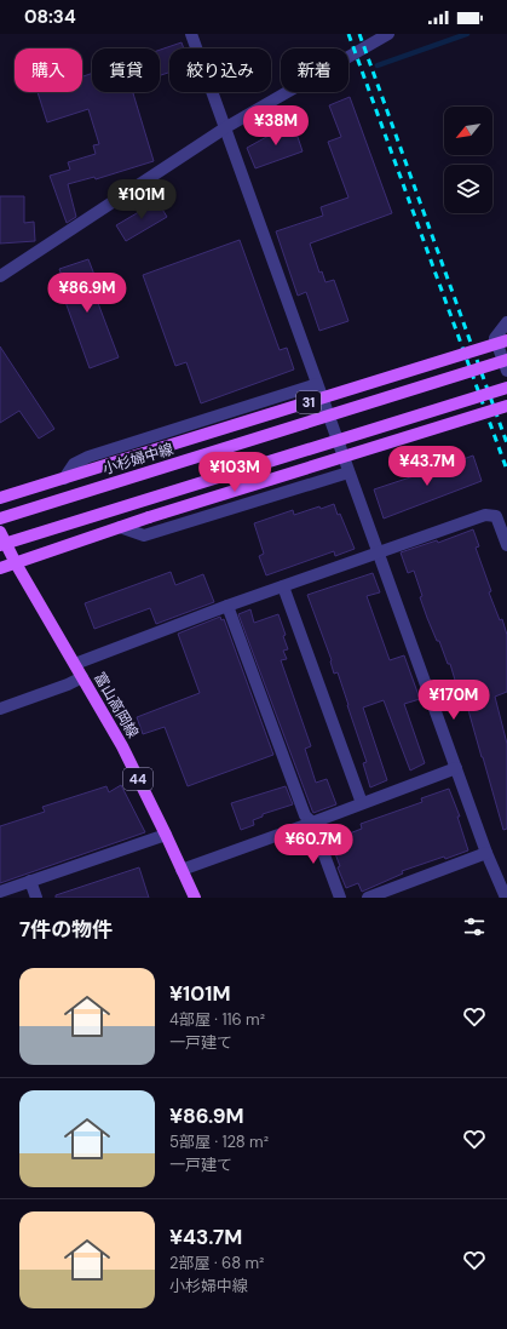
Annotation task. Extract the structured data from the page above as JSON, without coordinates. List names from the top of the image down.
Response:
{
  "streets": {
    "main road": [
      "31",
      "小杉婦中線",
      "富山高岡線",
      "44"
    ]
  },
  "north": "bottom left",
  "page": {
    "status": "08:34",
    "chip": [
      "購入",
      "賃貸",
      "絞り込み",
      "新着"
    ],
    "price": [
      "¥38M",
      "¥101M",
      "¥86.9M",
      "¥43.7M",
      "¥103M",
      "¥170M",
      "¥60.7M"
    ],
    "heading": "7件の物件",
    "list": [
      {
        "name": "¥101M",
        "note": "4部屋 · 116 m² · 一戸建て"
      },
      {
        "name": "¥86.9M",
        "note": "5部屋 · 128 m² · 一戸建て"
      },
      {
        "name": "¥43.7M",
        "note": "2部屋 · 68 m² · 小杉婦中線"
      }
    ]
  }
}
